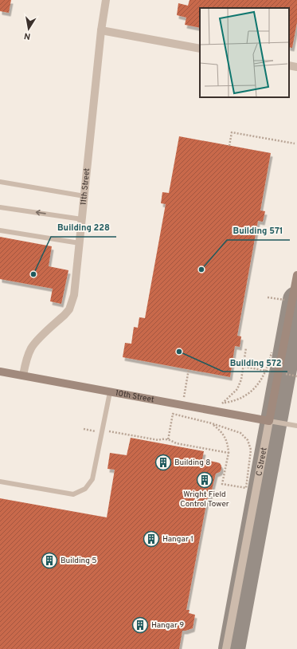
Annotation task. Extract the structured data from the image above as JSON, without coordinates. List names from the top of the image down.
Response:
{
  "streets": {
    "street": ["11th Street", "10th Street", "C Street"]
  },
  "crossings": [
    ["11th Street", "10th Street"],
    ["10th Street", "C Street"]
  ],
  "places": {
    "other": ["Building 571", "Building 228", "Building 572"],
    "building": [
      "Building 8",
      "Wright Field Control Tower",
      "Hangar 1",
      "Building 5",
      "Hangar 9"
    ]
  },
  "north": "bottom"
}
